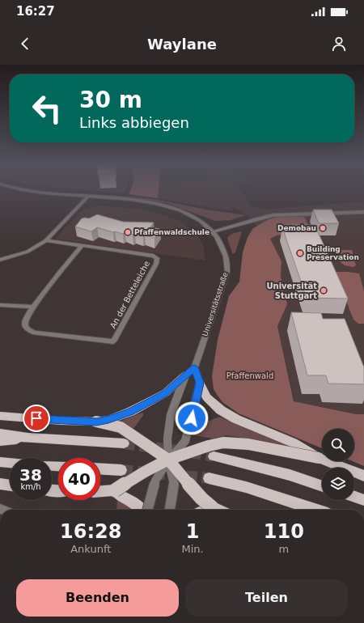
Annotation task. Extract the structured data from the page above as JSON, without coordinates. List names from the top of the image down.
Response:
{
  "streets": {
    "street": ["An der Betteleiche", "Universitätsstraße"]
  },
  "parks": ["Pfaffenwald"],
  "places": [
    "Demobau",
    "Pfaffenwaldschule",
    "Building Preservation",
    "Universität Stuttgart"
  ],
  "page": {
    "status": "16:27",
    "header": "Waylane",
    "turn": ["30 m", "Links abbiegen"],
    "speed": "38 km/h",
    "limit": "40",
    "eta": [
      "16:28",
      "Ankunft",
      "1",
      "Min.",
      "110",
      "m"
    ],
    "buttons": ["Beenden", "Teilen"]
  }
}
